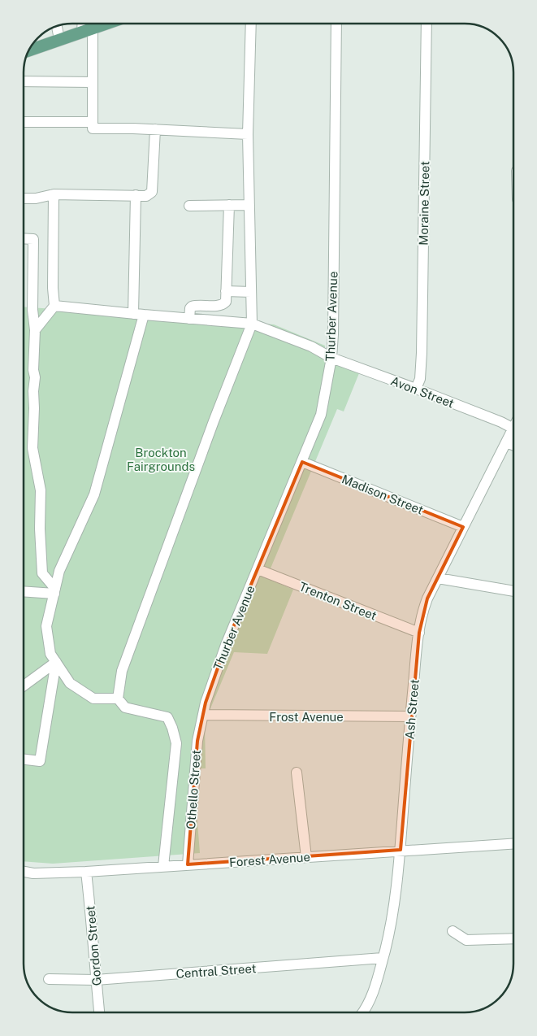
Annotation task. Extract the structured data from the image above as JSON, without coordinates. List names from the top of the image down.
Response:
{
  "streets": {
    "street": [
      "Moraine Street",
      "Thurber Avenue",
      "Avon Street",
      "Madison Street",
      "Trenton Street",
      "Ash Street",
      "Frost Avenue",
      "Othello Street",
      "Forest Avenue",
      "Gordon Street",
      "Central Street"
    ]
  },
  "crossings": [
    ["Moraine Street", "Avon Street"],
    ["Thurber Avenue", "Avon Street"],
    ["Thurber Avenue", "Madison Street"],
    ["Thurber Avenue", "Trenton Street"],
    ["Thurber Avenue", "Frost Avenue"],
    ["Thurber Avenue", "Othello Street"],
    ["Avon Street", "Ash Street"],
    ["Madison Street", "Ash Street"],
    ["Trenton Street", "Ash Street"],
    ["Ash Street", "Frost Avenue"],
    ["Ash Street", "Forest Avenue"],
    ["Ash Street", "Central Street"],
    ["Frost Avenue", "Othello Street"],
    ["Othello Street", "Forest Avenue"],
    ["Forest Avenue", "Gordon Street"],
    ["Gordon Street", "Central Street"]
  ],
  "parks": ["Brockton Fairgrounds"]
}
